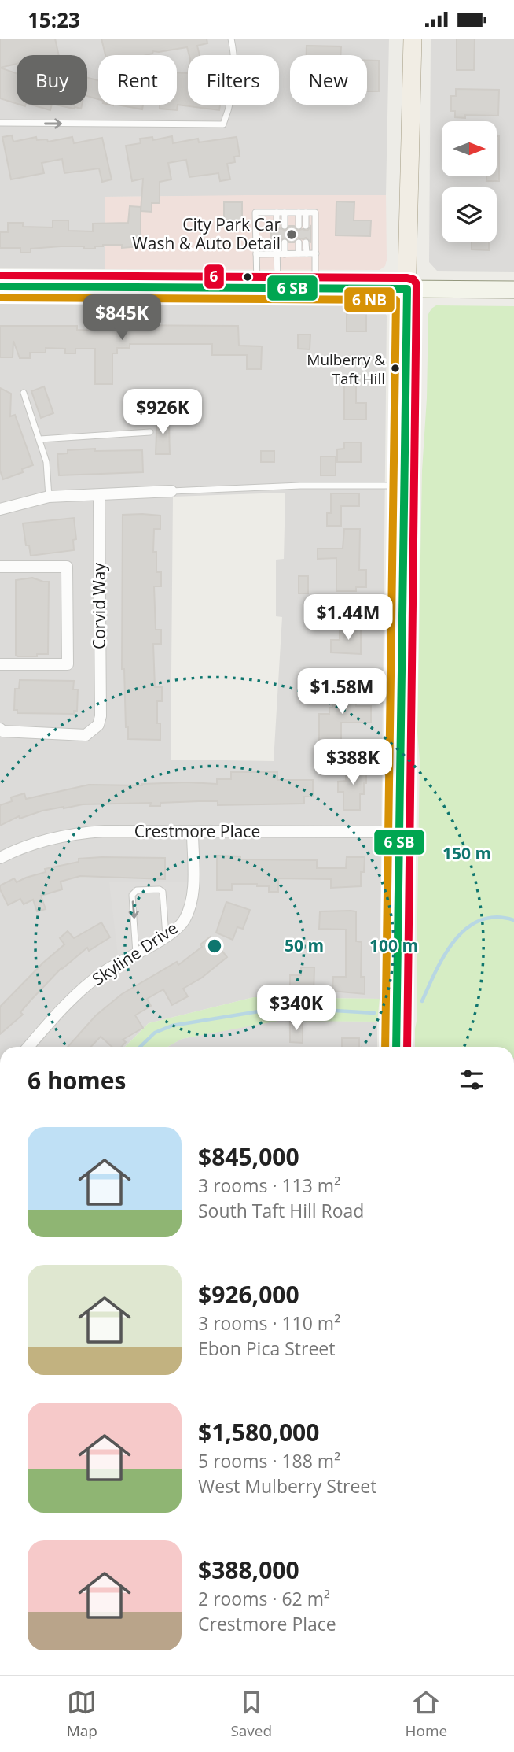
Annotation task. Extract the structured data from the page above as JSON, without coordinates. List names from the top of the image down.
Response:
{
  "streets": {
    "street": ["Corvid Way", "Crestmore Place", "Skyline Drive"]
  },
  "crossings": [
    ["Crestmore Place", "Skyline Drive"]
  ],
  "places": ["City Park Car Wash & Auto Detail", "Mulberry & Taft Hill"],
  "lines": ["transit line 6"],
  "north": "right",
  "page": {
    "status": "15:23",
    "chip": [
      "Buy",
      "Rent",
      "Filters",
      "New"
    ],
    "price": [
      "$845K",
      "$926K",
      "$1.44M",
      "$1.58M",
      "$388K",
      "$340K"
    ],
    "heading": "6 homes",
    "list": [
      {
        "name": "$845,000",
        "note": "3 rooms · 113 m² · South Taft Hill Road"
      },
      {
        "name": "$926,000",
        "note": "3 rooms · 110 m² · Ebon Pica Street"
      },
      {
        "name": "$1,580,000",
        "note": "5 rooms · 188 m² · West Mulberry Street"
      },
      {
        "name": "$388,000",
        "note": "2 rooms · 62 m² · Crestmore Place"
      }
    ],
    "tabs": ["Map", "Saved", "Home"]
  },
  "rings": ["150 m", "50 m", "100 m"]
}
